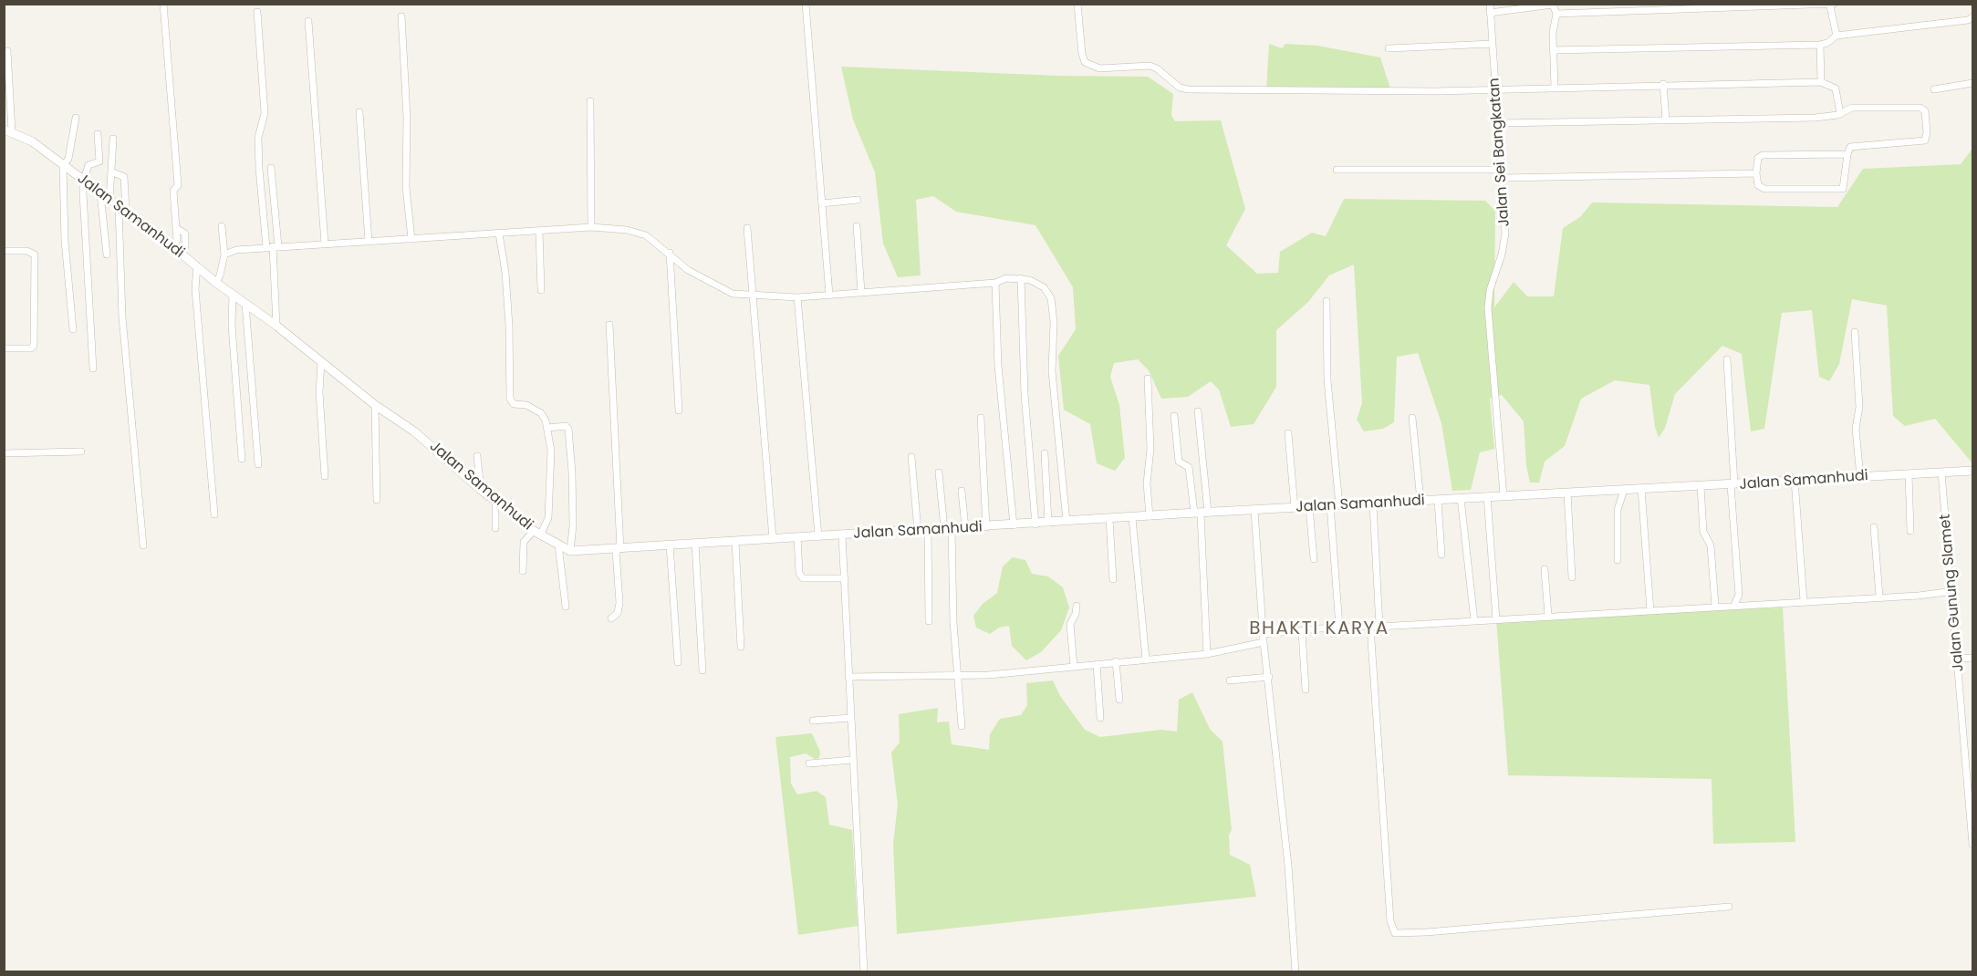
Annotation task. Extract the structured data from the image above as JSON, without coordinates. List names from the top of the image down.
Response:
{
  "streets": {
    "street": ["Jalan Sei Bangkatan", "Jalan Samanhudi", "Jalan Gunung Slamet"]
  },
  "crossings": [
    ["Jalan Sei Bangkatan", "Jalan Samanhudi"],
    ["Jalan Samanhudi", "Jalan Gunung Slamet"]
  ],
  "districts": ["BHAKTI KARYA"]
}
